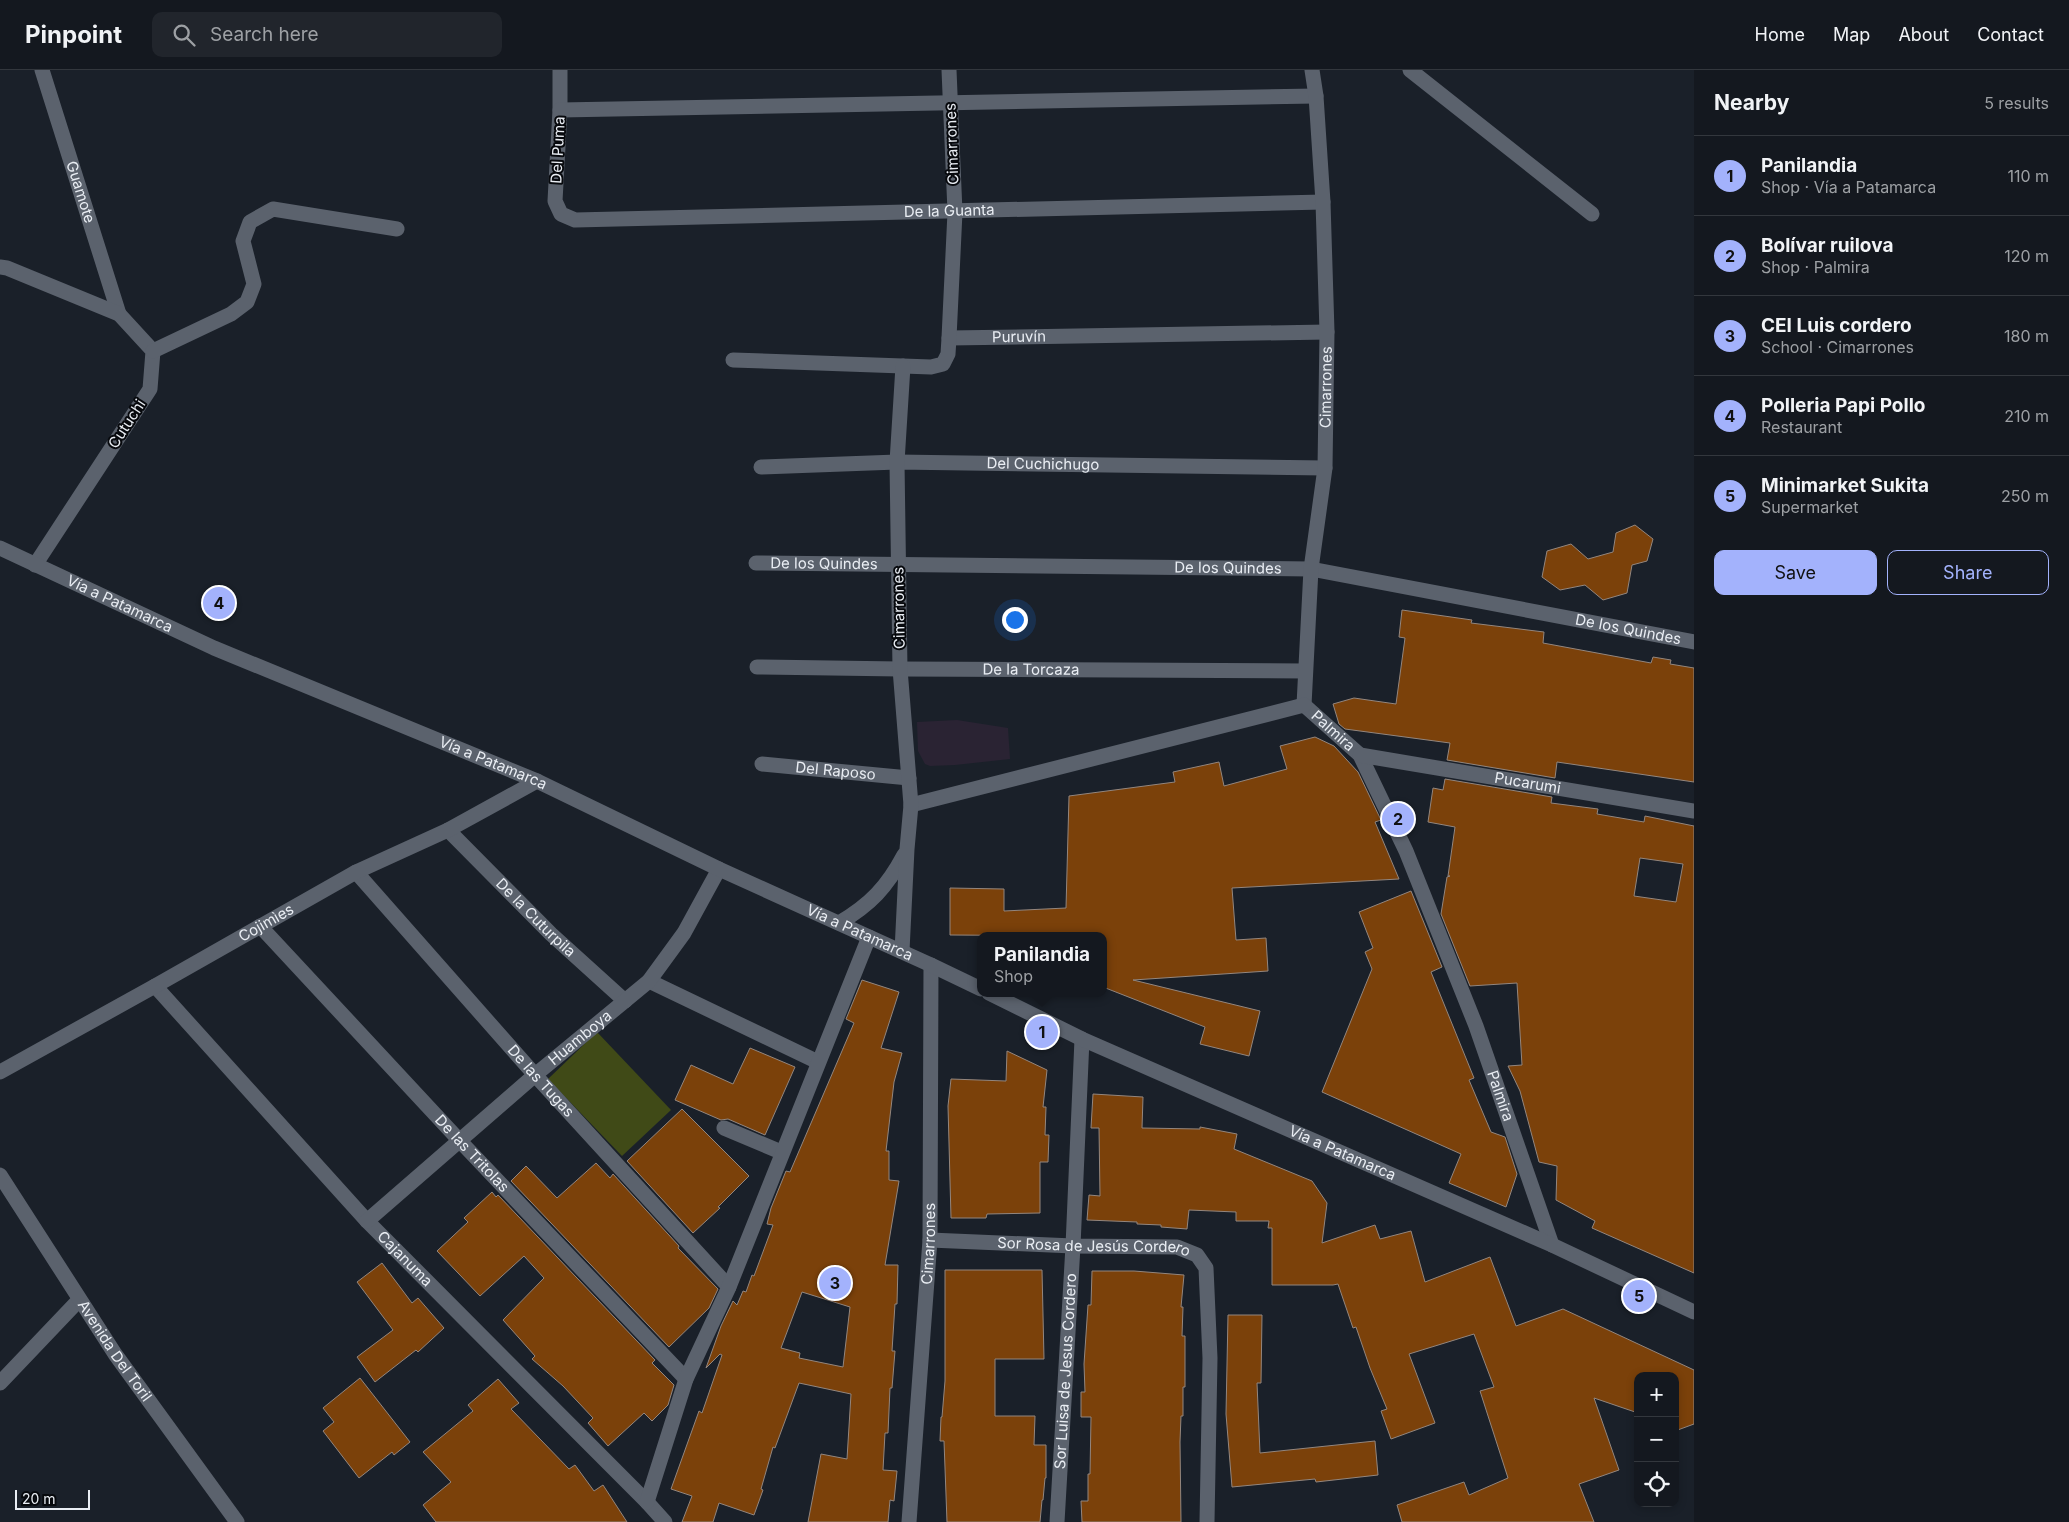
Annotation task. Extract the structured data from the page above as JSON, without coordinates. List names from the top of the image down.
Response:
{
  "streets": {
    "street": [
      "Cimarrones",
      "Del Puma",
      "Guamote",
      "De la Guanta",
      "Puruvín",
      "Cutuchi",
      "Del Cuchichugo",
      "De los Quindes",
      "Vía a Patamarca",
      "De la Torcaza",
      "Palmira",
      "Del Raposo",
      "Pucarumi",
      "De la Cuturpila",
      "Cojimìes",
      "Huamboya",
      "De las Tugas",
      "De las Tritolas",
      "Sor Rosa de Jesús Cordero",
      "Cajanuma",
      "Avenida Del Toril",
      "Sor Luisa de Jesus Cordero"
    ]
  },
  "crossings": [
    ["Cimarrones", "De la Guanta"],
    ["Cimarrones", "Puruvín"],
    ["Cimarrones", "Del Cuchichugo"],
    ["Cimarrones", "De los Quindes"],
    ["Cimarrones", "Vía a Patamarca"],
    ["Cimarrones", "De la Torcaza"],
    ["Cimarrones", "Palmira"],
    ["Cimarrones", "Del Raposo"],
    ["Cimarrones", "Sor Rosa de Jesús Cordero"],
    ["Del Puma", "De la Guanta"],
    ["Cutuchi", "Vía a Patamarca"],
    ["Vía a Patamarca", "Palmira"],
    ["Vía a Patamarca", "Cojimìes"],
    ["Vía a Patamarca", "Huamboya"],
    ["Vía a Patamarca", "Sor Luisa de Jesus Cordero"],
    ["Palmira", "Pucarumi"],
    ["De la Cuturpila", "Cojimìes"],
    ["De la Cuturpila", "Huamboya"],
    ["Cojimìes", "De las Tugas"],
    ["Cojimìes", "De las Tritolas"],
    ["Cojimìes", "Cajanuma"],
    ["Huamboya", "De las Tugas"],
    ["Huamboya", "De las Tritolas"],
    ["Huamboya", "Cajanuma"],
    ["Sor Rosa de Jesús Cordero", "Sor Luisa de Jesus Cordero"]
  ],
  "scale_bar": "20 m",
  "page": {
    "header": "Pinpoint",
    "search": "Search here",
    "nav": [
      "Home",
      "Map",
      "About",
      "Contact"
    ],
    "heading": ["Nearby", "5 results"],
    "list": [
      {
        "mark": "1",
        "name": "Panilandia",
        "note": "Shop · Vía a Patamarca",
        "value": "110 m"
      },
      {
        "mark": "2",
        "name": "Bolívar ruilova",
        "note": "Shop · Palmira",
        "value": "120 m"
      },
      {
        "mark": "3",
        "name": "CEI Luis cordero",
        "note": "School · Cimarrones",
        "value": "180 m"
      },
      {
        "mark": "4",
        "name": "Polleria Papi Pollo",
        "note": "Restaurant",
        "value": "210 m"
      },
      {
        "mark": "5",
        "name": "Minimarket Sukita",
        "note": "Supermarket",
        "value": "250 m"
      }
    ],
    "buttons": ["Save", "Share"],
    "pins": [
      "4",
      "2",
      "1",
      "3",
      "5"
    ],
    "popup": ["Panilandia", "Shop"],
    "map_buttons": ["+", "−"],
    "scale": "20 m"
  }
}
